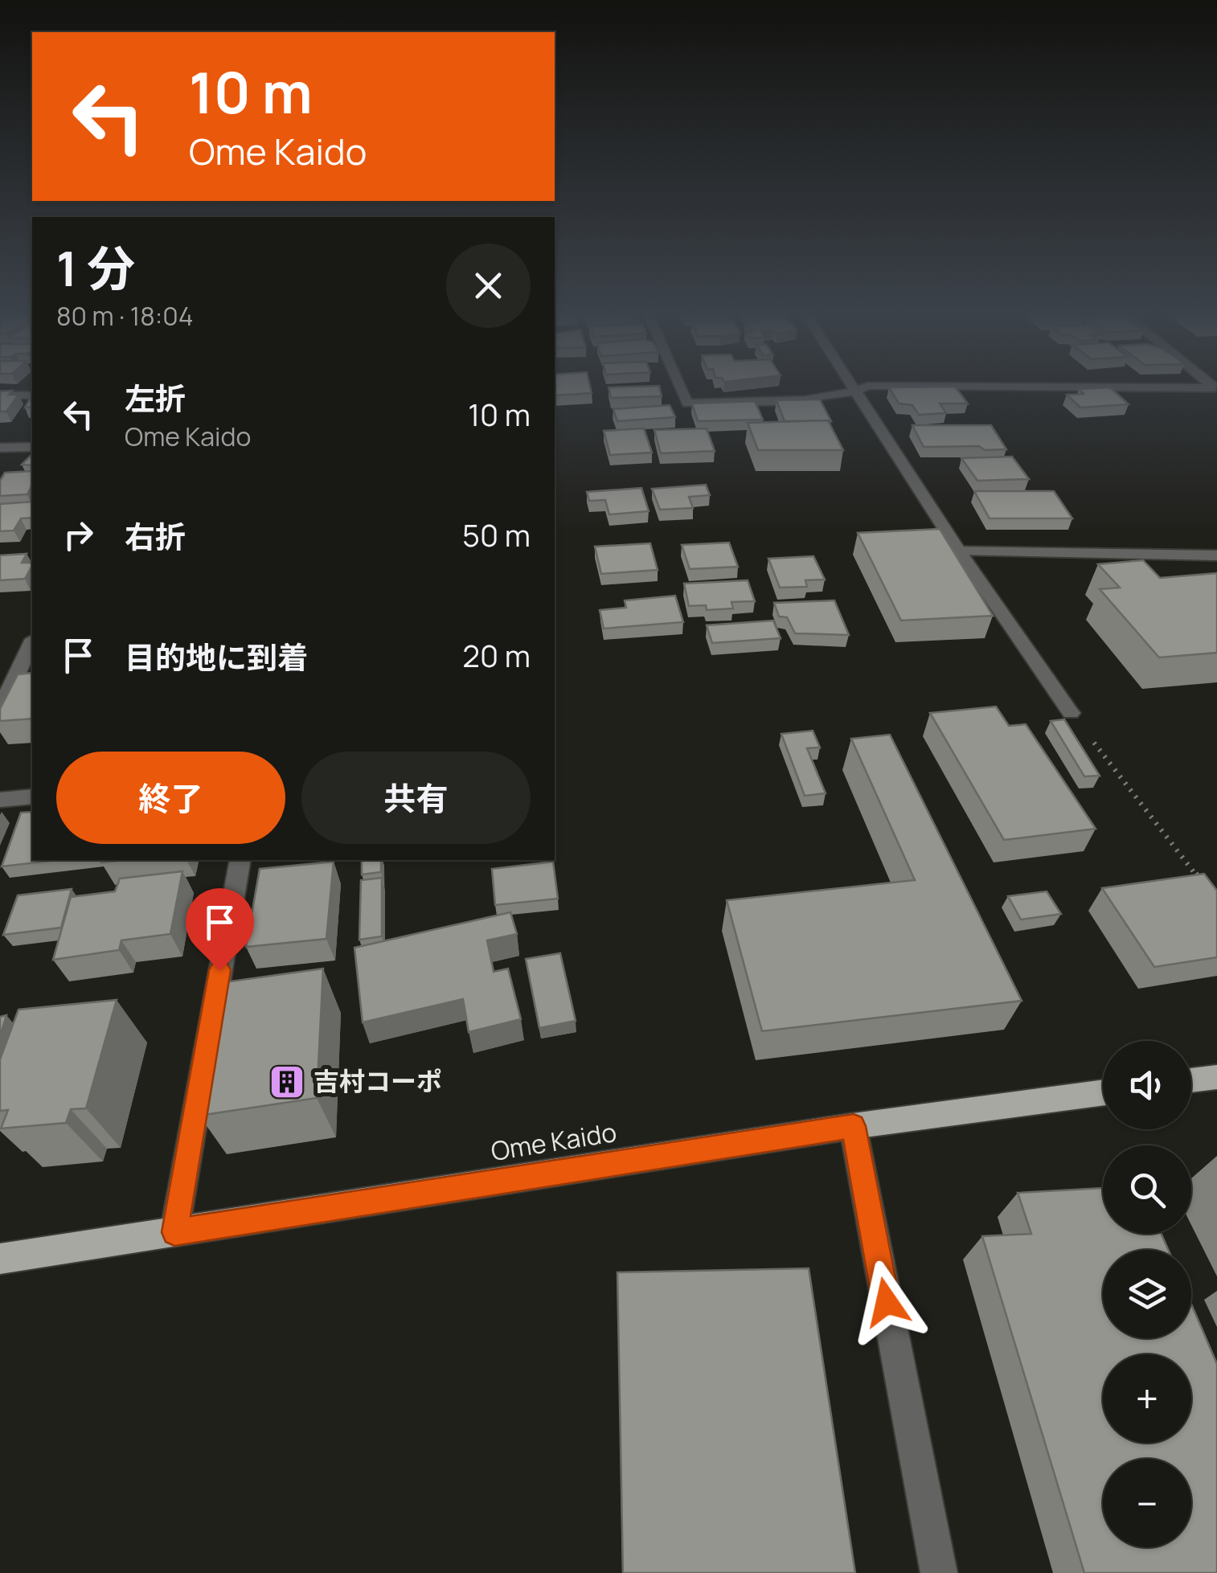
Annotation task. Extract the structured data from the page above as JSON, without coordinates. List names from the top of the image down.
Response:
{
  "streets": {
    "main road": ["Ome Kaido"]
  },
  "places": {
    "building": ["吉村コーポ"]
  },
  "page": {
    "turn": ["10 m", "Ome Kaido"],
    "heading": ["1 分", "80 m · 18:04"],
    "list": [
      {
        "name": "左折",
        "note": "Ome Kaido",
        "value": "10 m"
      },
      {
        "name": "右折",
        "value": "50 m"
      },
      {
        "name": "目的地に到着",
        "value": "20 m"
      }
    ],
    "buttons": ["終了", "共有"],
    "map_buttons": ["+", "−"]
  }
}
